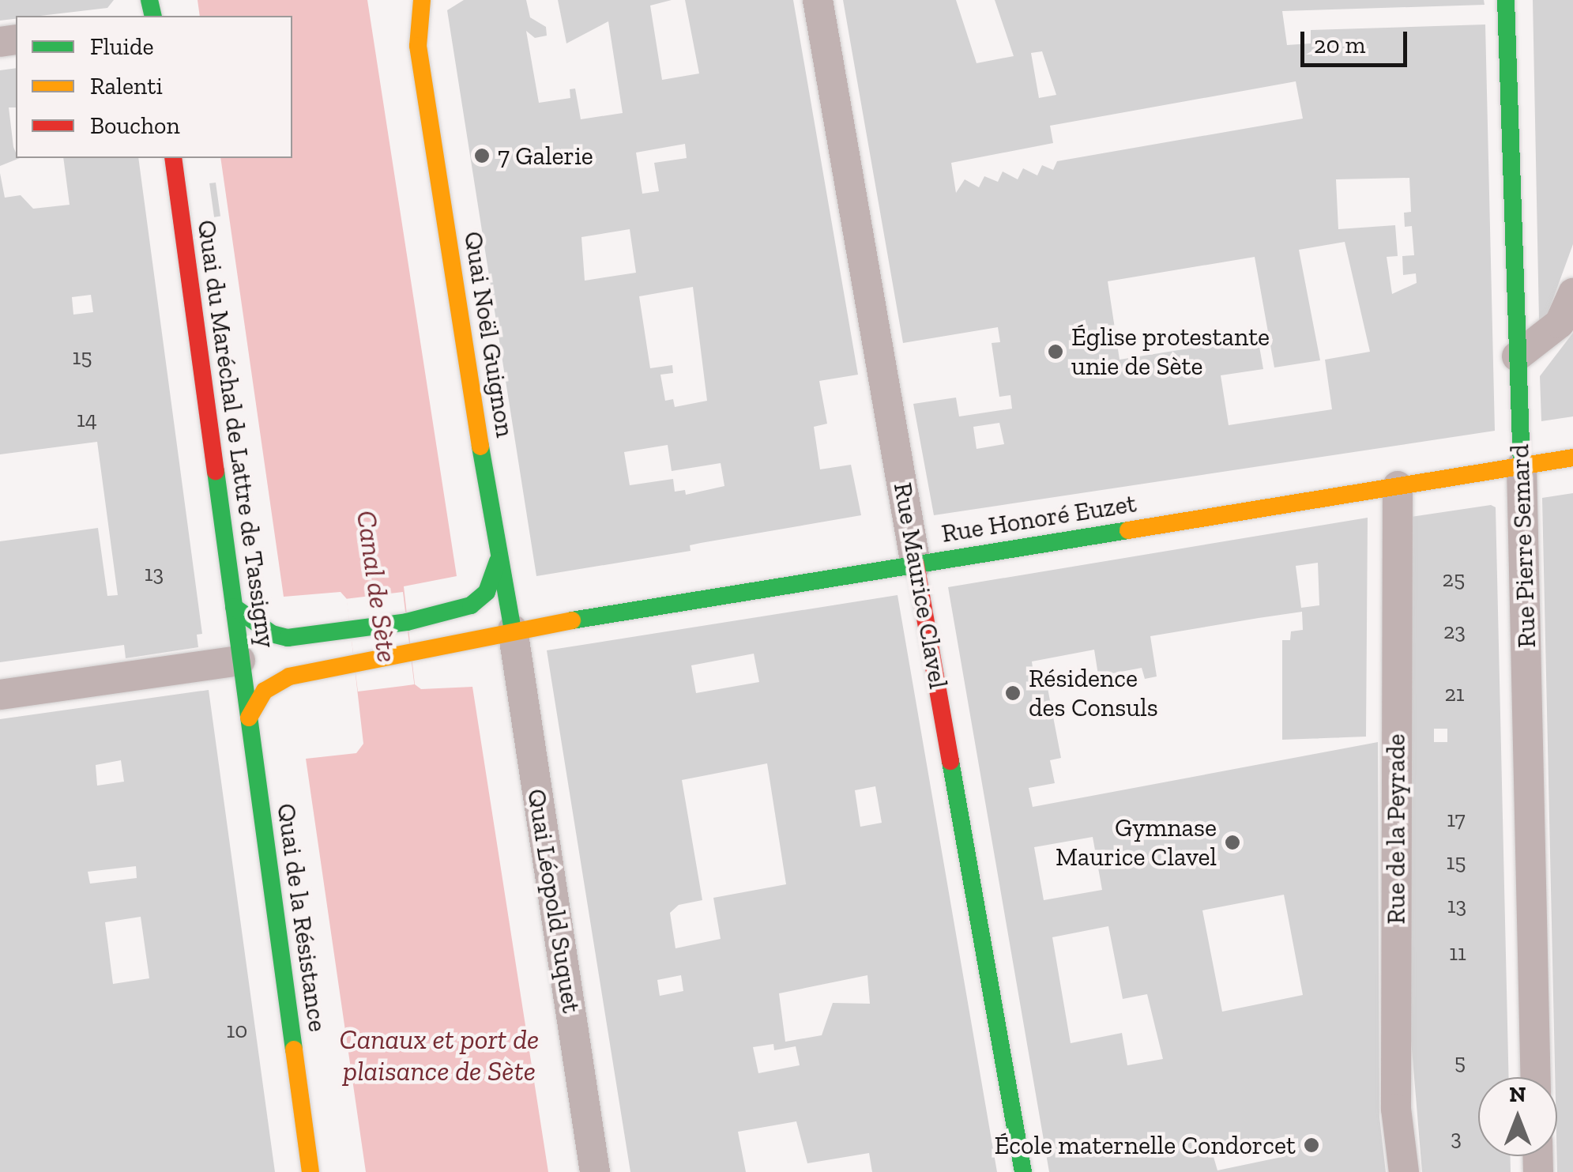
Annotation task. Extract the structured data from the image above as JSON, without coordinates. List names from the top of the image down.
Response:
{
  "streets": {
    "main road": [
      "Quai Noël Guignon",
      "Quai du Maréchal de Lattre de Tassigny",
      "Rue Honoré Euzet",
      "Rue Pierre Semard",
      "Rue Maurice Clavel",
      "Quai de la Résistance"
    ],
    "street": ["Rue de la Peyrade", "Quai Léopold Suquet"]
  },
  "crossings": [
    ["Quai Noël Guignon", "Rue Honoré Euzet"],
    ["Quai Noël Guignon", "Quai Léopold Suquet"],
    ["Quai du Maréchal de Lattre de Tassigny", "Rue Honoré Euzet"],
    ["Quai du Maréchal de Lattre de Tassigny", "Quai de la Résistance"],
    ["Rue Honoré Euzet", "Rue Pierre Semard"],
    ["Rue Honoré Euzet", "Rue Maurice Clavel"],
    ["Rue Honoré Euzet", "Rue de la Peyrade"],
    ["Rue Honoré Euzet", "Quai Léopold Suquet"],
    ["Rue Honoré Euzet", "Quai de la Résistance"]
  ],
  "water": ["Canal de Sète", "Canaux et port de plaisance de Sète"],
  "places": [
    "7 Galerie",
    "Église protestante unie de Sète",
    "Résidence des Consuls",
    "Gymnase Maurice Clavel",
    "École maternelle Condorcet"
  ],
  "house_numbers": [
    "15",
    "14",
    "13",
    "25",
    "23",
    "21",
    "17",
    "15",
    "13",
    "11",
    "10",
    "5",
    "3"
  ],
  "legend": ["Fluide", "Ralenti", "Bouchon"],
  "scale_bar": "20 m",
  "north": "top"
}
